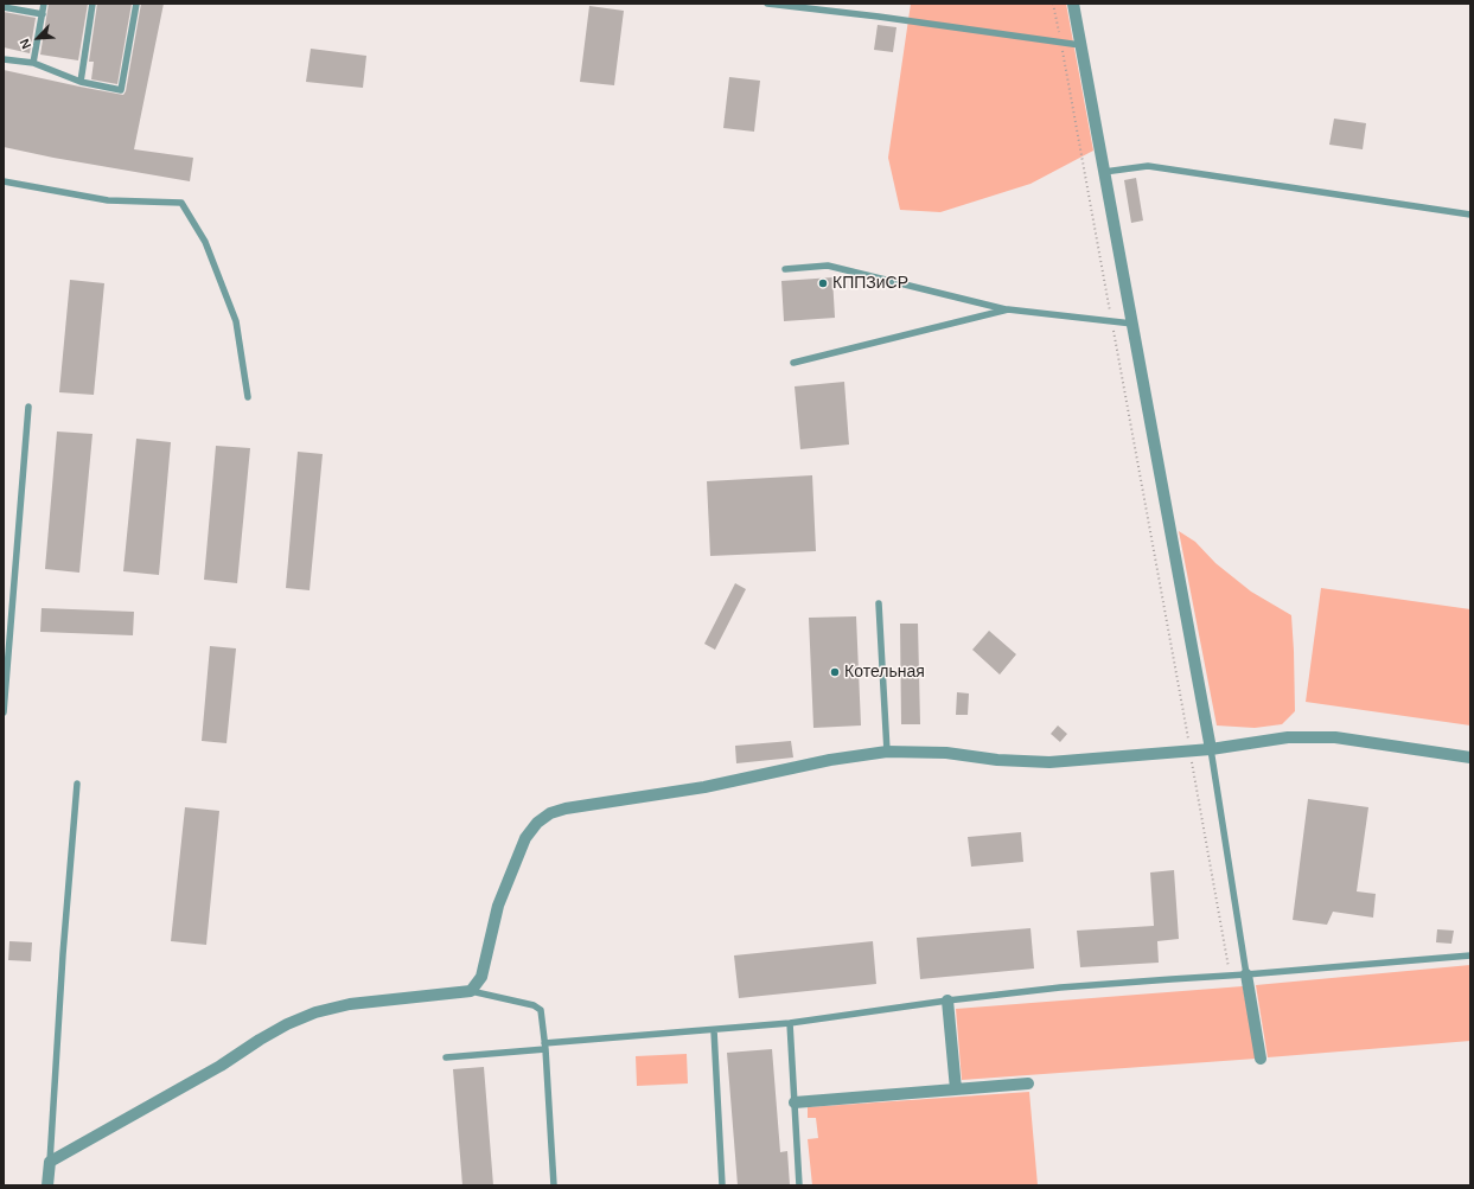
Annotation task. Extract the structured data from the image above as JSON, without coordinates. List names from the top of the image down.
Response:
{
  "places": ["КППЗиСР", "Котельная"],
  "north": "bottom left"
}
